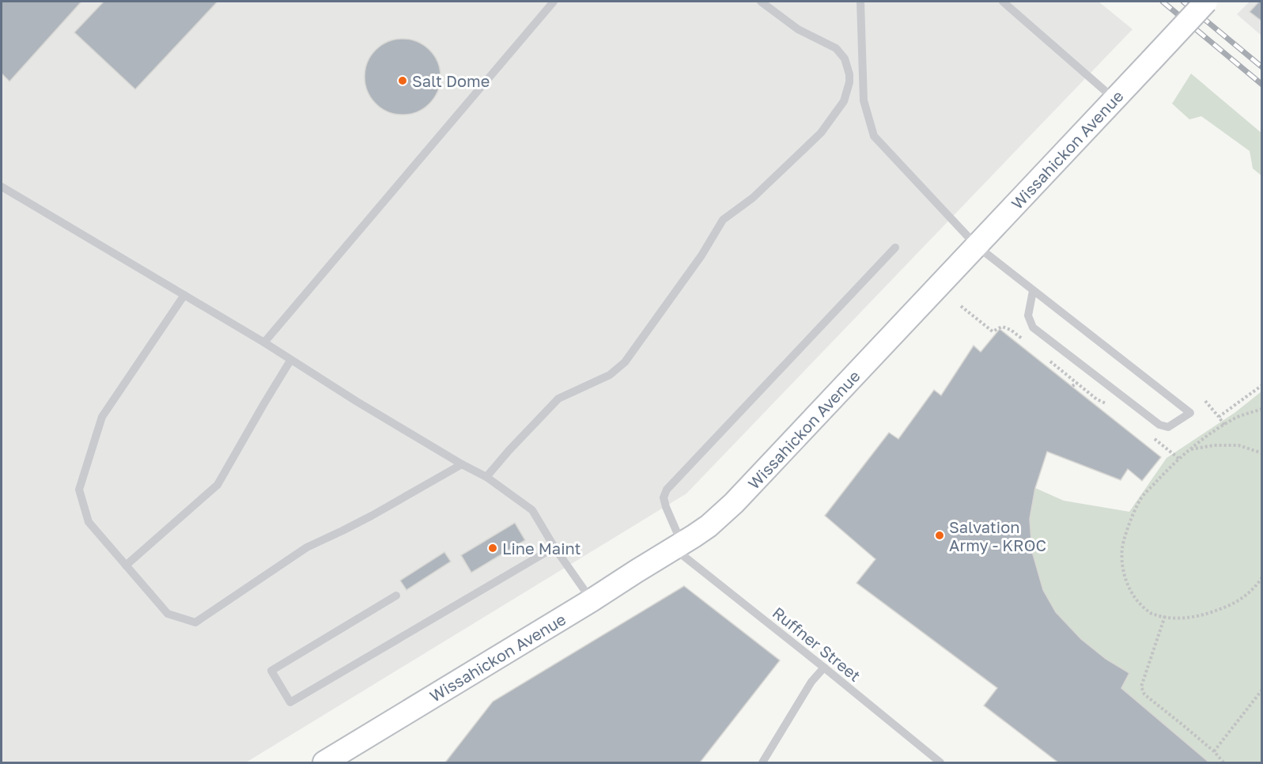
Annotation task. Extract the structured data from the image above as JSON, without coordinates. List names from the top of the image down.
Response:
{
  "streets": {
    "street": ["Wissahickon Avenue"],
    "lane": ["Ruffner Street"]
  },
  "crossings": [
    ["Wissahickon Avenue", "Ruffner Street"]
  ],
  "places": ["Salt Dome", "Salvation Army - KROC", "Line Maint"]
}
